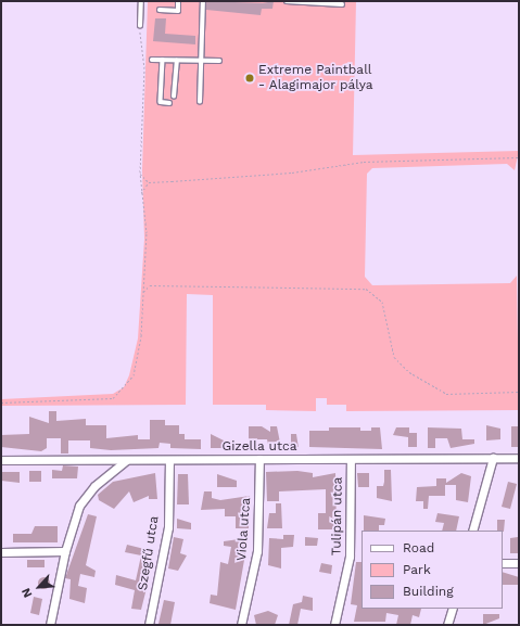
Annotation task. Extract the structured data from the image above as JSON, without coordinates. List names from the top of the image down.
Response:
{
  "streets": {
    "street": [
      "Gizella utca",
      "Tulipán utca",
      "Viola utca",
      "Szegfű utca"
    ]
  },
  "crossings": [
    ["Gizella utca", "Tulipán utca"],
    ["Gizella utca", "Viola utca"],
    ["Gizella utca", "Szegfű utca"]
  ],
  "places": ["Extreme Paintball - Alagimajor pálya"],
  "legend": ["Road", "Park", "Building"],
  "north": "bottom left"
}
